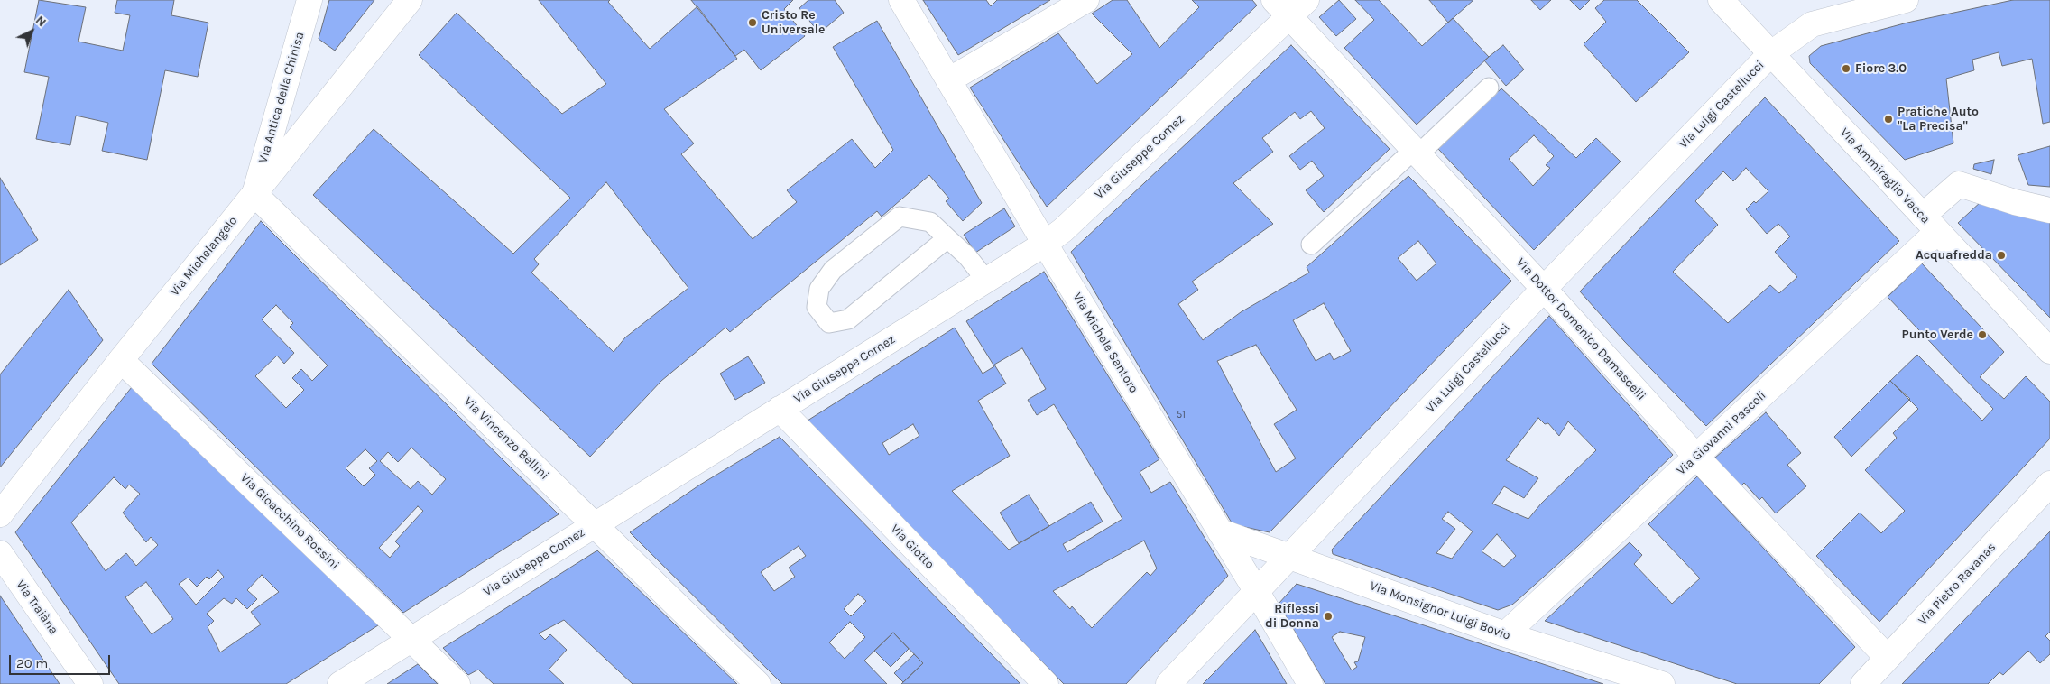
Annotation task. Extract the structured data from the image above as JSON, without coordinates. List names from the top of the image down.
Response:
{
  "streets": {
    "street": [
      "Via Antica della Chinisa",
      "Via Luigi Castellucci",
      "Via Giuseppe Comez",
      "Via Ammiraglio Vacca",
      "Via Michelangelo",
      "Via Dottor Domenico Damascelli",
      "Via Michele Santoro",
      "Via Giovanni Pascoli",
      "Via Vincenzo Bellini",
      "Via Gioacchino Rossini",
      "Via Giotto",
      "Via Pietro Ravanas",
      "Via Traiàna",
      "Via Monsignor Luigi Bovio"
    ]
  },
  "crossings": [
    ["Via Antica della Chinisa", "Via Michelangelo"],
    ["Via Antica della Chinisa", "Via Vincenzo Bellini"],
    ["Via Luigi Castellucci", "Via Ammiraglio Vacca"],
    ["Via Luigi Castellucci", "Via Dottor Domenico Damascelli"],
    ["Via Luigi Castellucci", "Via Michele Santoro"],
    ["Via Luigi Castellucci", "Via Monsignor Luigi Bovio"],
    ["Via Giuseppe Comez", "Via Dottor Domenico Damascelli"],
    ["Via Giuseppe Comez", "Via Michele Santoro"],
    ["Via Giuseppe Comez", "Via Vincenzo Bellini"],
    ["Via Giuseppe Comez", "Via Gioacchino Rossini"],
    ["Via Giuseppe Comez", "Via Giotto"],
    ["Via Ammiraglio Vacca", "Via Giovanni Pascoli"],
    ["Via Michelangelo", "Via Vincenzo Bellini"],
    ["Via Michelangelo", "Via Gioacchino Rossini"],
    ["Via Dottor Domenico Damascelli", "Via Giovanni Pascoli"],
    ["Via Dottor Domenico Damascelli", "Via Pietro Ravanas"],
    ["Via Michele Santoro", "Via Monsignor Luigi Bovio"],
    ["Via Giovanni Pascoli", "Via Monsignor Luigi Bovio"]
  ],
  "places": [
    "Cristo Re Universale",
    "Fiore 3.0",
    "Pratiche Auto \"La Precisa\"",
    "Acquafredda",
    "Punto Verde",
    "Riflessi di Donna"
  ],
  "house_numbers": ["51"],
  "scale_bar": "20 m",
  "north": "top right"
}
